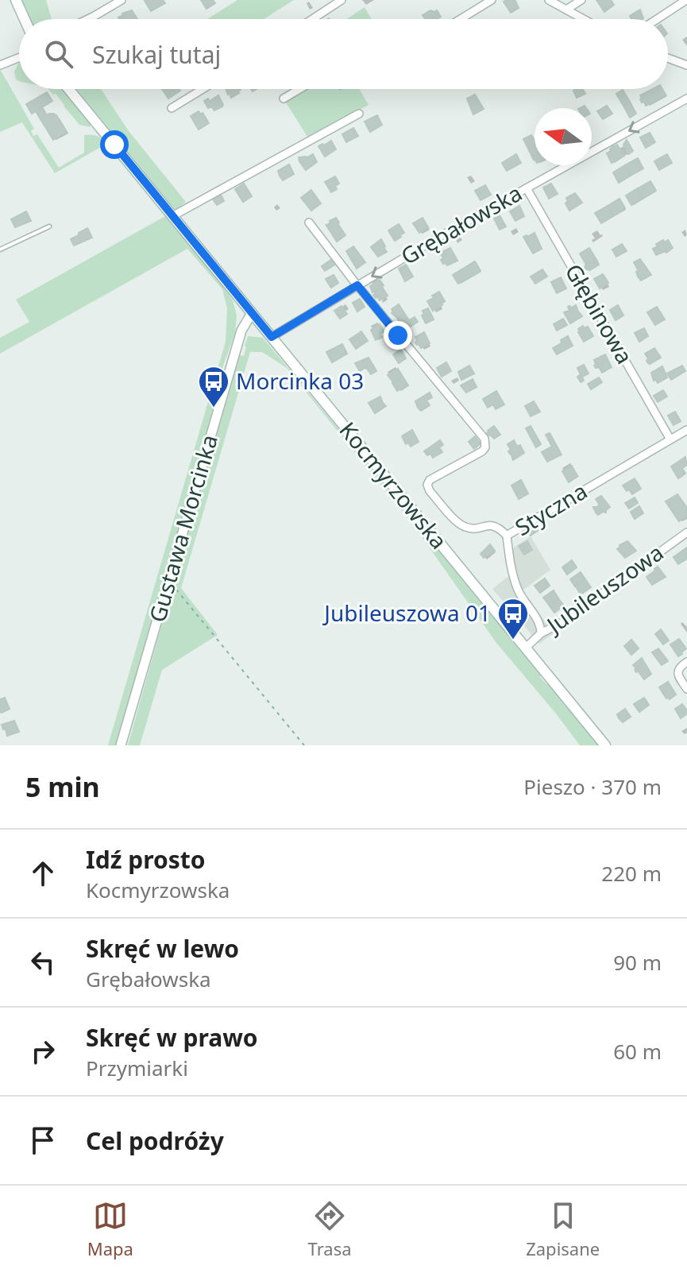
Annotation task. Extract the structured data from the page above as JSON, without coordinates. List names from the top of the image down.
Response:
{
  "streets": {
    "main road": ["Kocmyrzowska"],
    "street": [
      "Grębałowska",
      "Głębinowa",
      "Styczna",
      "Gustawa Morcinka",
      "Jubileuszowa"
    ]
  },
  "crossings": [
    ["Grębałowska", "Głębinowa"],
    ["Grębałowska", "Kocmyrzowska"],
    ["Głębinowa", "Styczna"],
    ["Kocmyrzowska", "Gustawa Morcinka"],
    ["Kocmyrzowska", "Jubileuszowa"],
    ["Styczna", "Jubileuszowa"]
  ],
  "one_way": ["Grębałowska"],
  "places": {
    "bus stop": ["Morcinka 03", "Jubileuszowa 01"]
  },
  "north": "left",
  "page": {
    "search": "Szukaj tutaj",
    "heading": ["5 min", "Pieszo · 370 m"],
    "list": [
      ["Idź prosto", "Kocmyrzowska", "220 m"],
      ["Skręć w lewo", "Grębałowska", "90 m"],
      ["Skręć w prawo", "Przymiarki", "60 m"],
      "Cel podróży"
    ],
    "nav": ["Mapa", "Trasa", "Zapisane"]
  }
}
